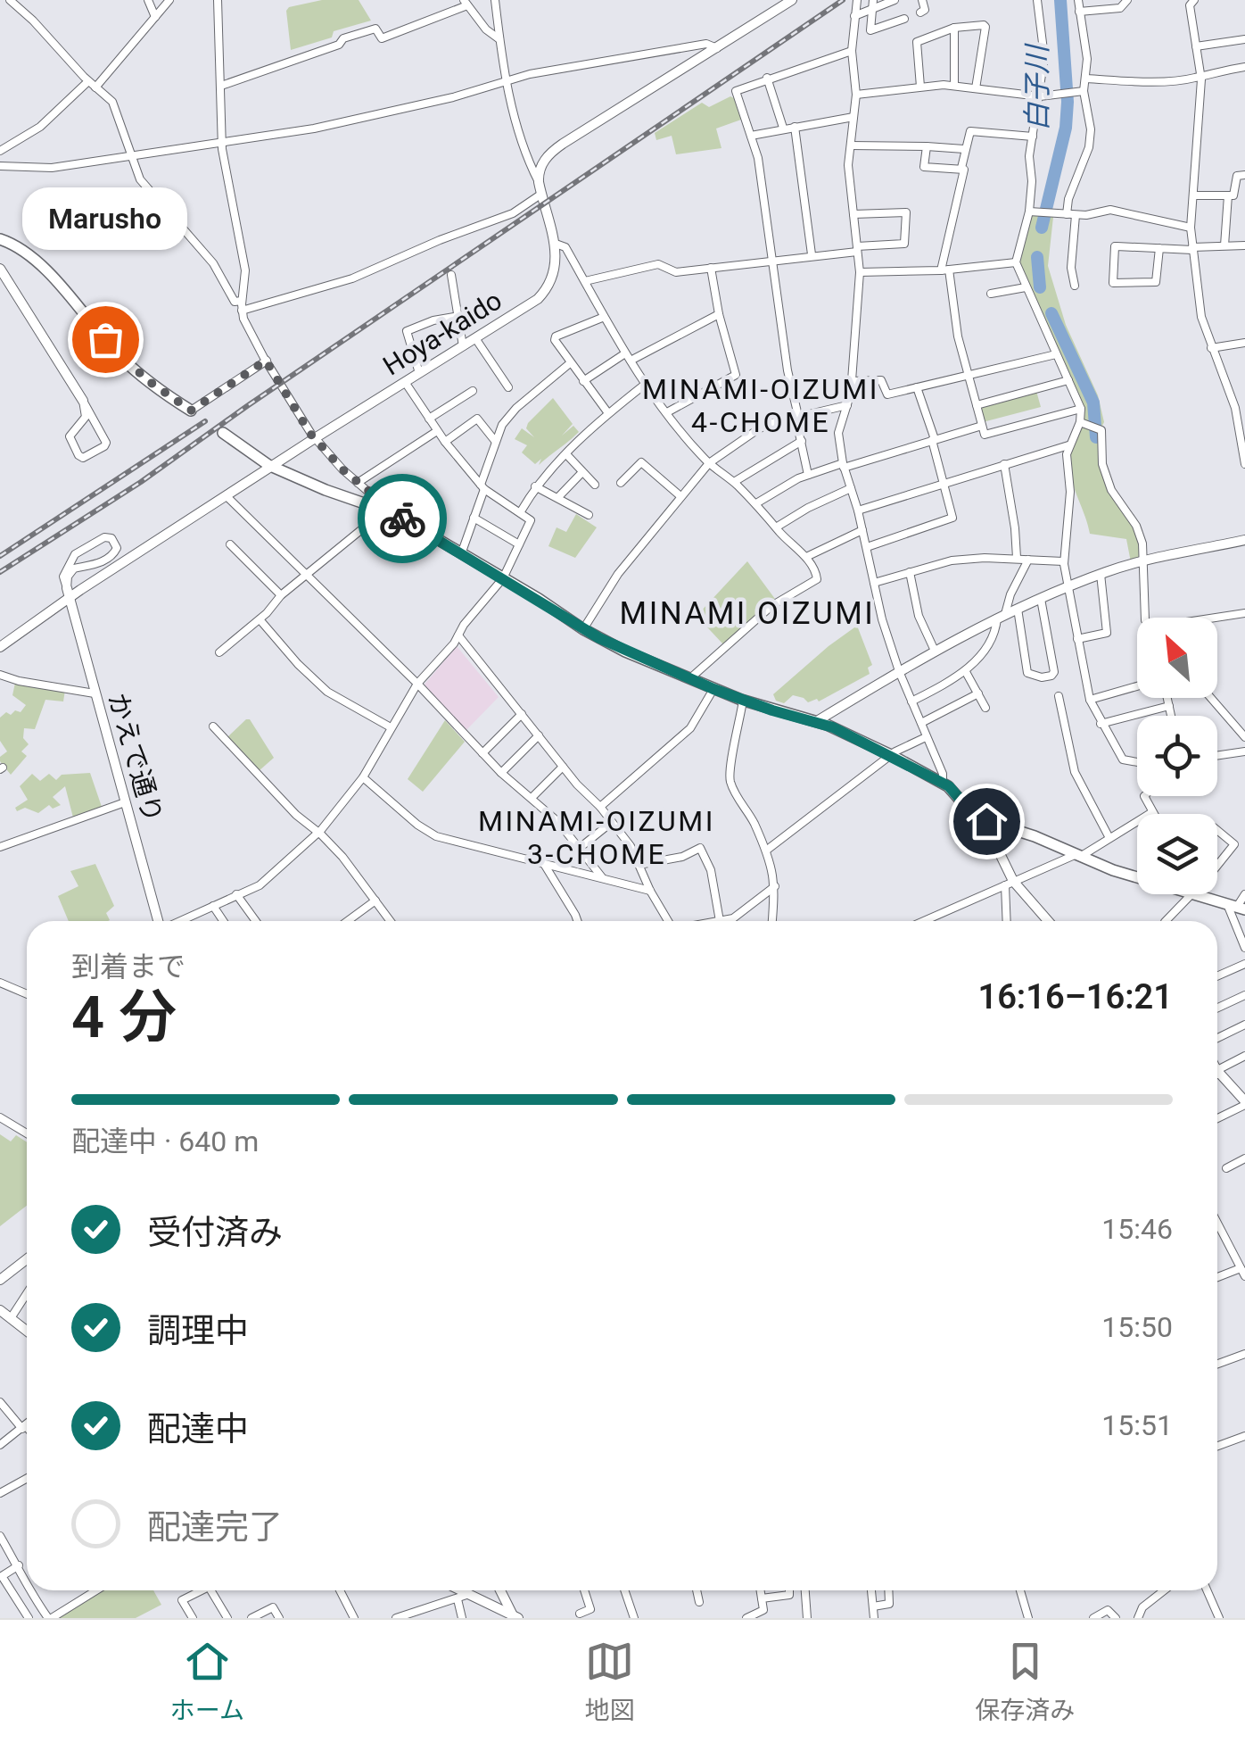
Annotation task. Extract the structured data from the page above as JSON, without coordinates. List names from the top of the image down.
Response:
{
  "streets": {
    "main road": ["Hoya-kaido", "かえで通り"]
  },
  "crossings": [
    ["Hoya-kaido", "かえで通り"]
  ],
  "districts": ["MINAMI-OIZUMI 4-CHOME", "MINAMI OIZUMI", "MINAMI-OIZUMI 3-CHOME"],
  "water": ["白子川"],
  "places": ["Marusho"],
  "north": "top left",
  "page": {
    "bubble": "Marusho",
    "heading": ["4 分", "到着まで", "16:16–16:21"],
    "bar": "配達中 · 640 m",
    "list": [
      ["受付済み", "15:46"],
      ["調理中", "15:50"],
      ["配達中", "15:51"],
      "配達完了"
    ],
    "tabs": ["ホーム", "地図", "保存済み"]
  }
}
